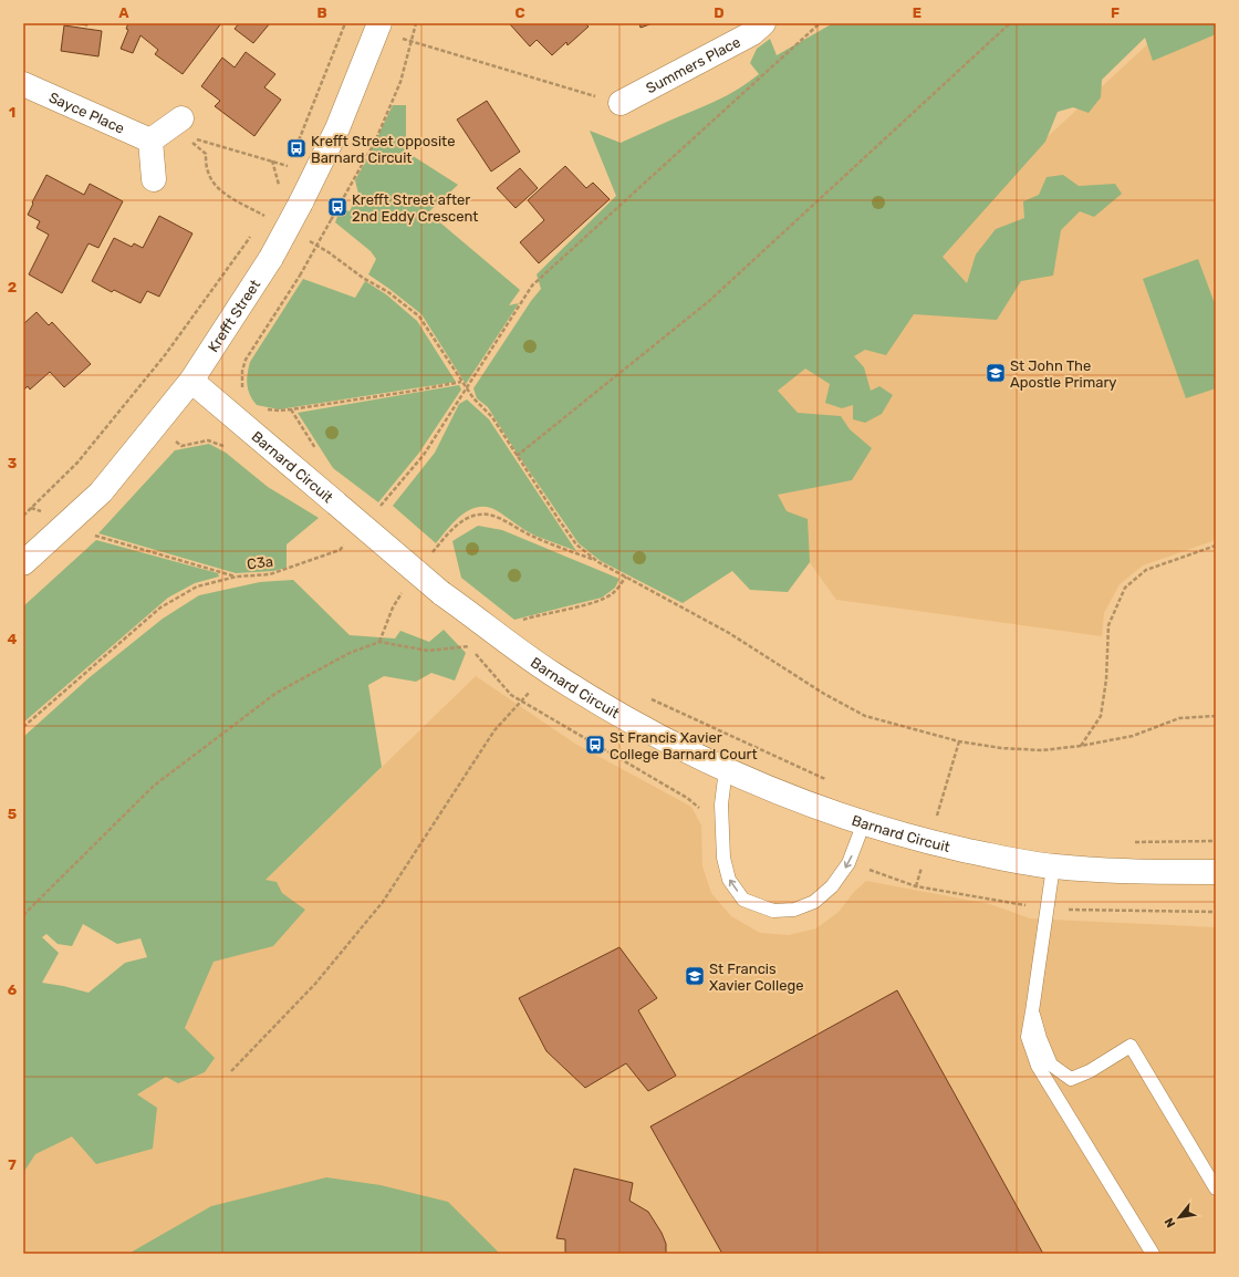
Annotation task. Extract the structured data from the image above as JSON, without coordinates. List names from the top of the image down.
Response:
{
  "streets": {
    "street": [
      "Summers Place",
      "Sayce Place",
      "Krefft Street",
      "Barnard Circuit"
    ],
    "path": ["C3a"]
  },
  "crossings": [
    ["Krefft Street", "Barnard Circuit"]
  ],
  "places": {
    "bus stop": ["Krefft Street opposite Barnard Circuit", "Krefft Street after 2nd Eddy Crescent", "St Francis Xavier College Barnard Court"],
    "school or university": ["St John The Apostle Primary", "St Francis Xavier College"]
  },
  "north": "bottom left",
  "grid": {
    "columns": [
      "A",
      "B",
      "C",
      "D",
      "E",
      "F"
    ],
    "rows": [
      "1",
      "2",
      "3",
      "4",
      "5",
      "6",
      "7"
    ]
  }
}
